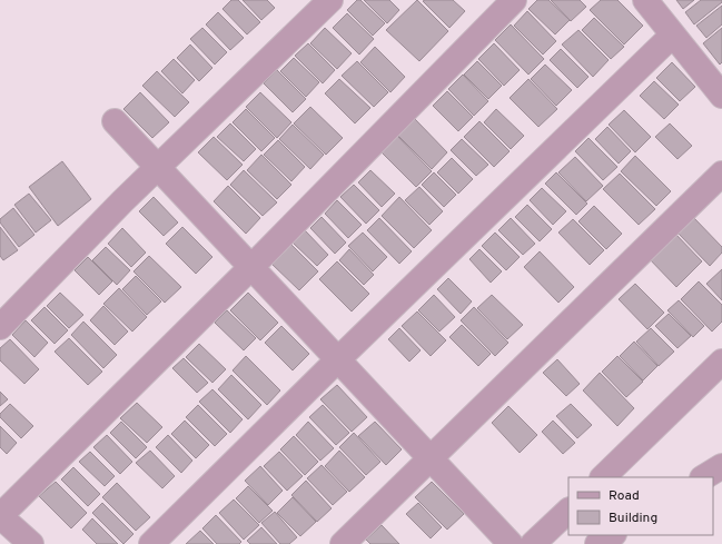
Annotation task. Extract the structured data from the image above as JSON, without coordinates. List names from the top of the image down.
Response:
{
  "legend": ["Road", "Building"]
}
